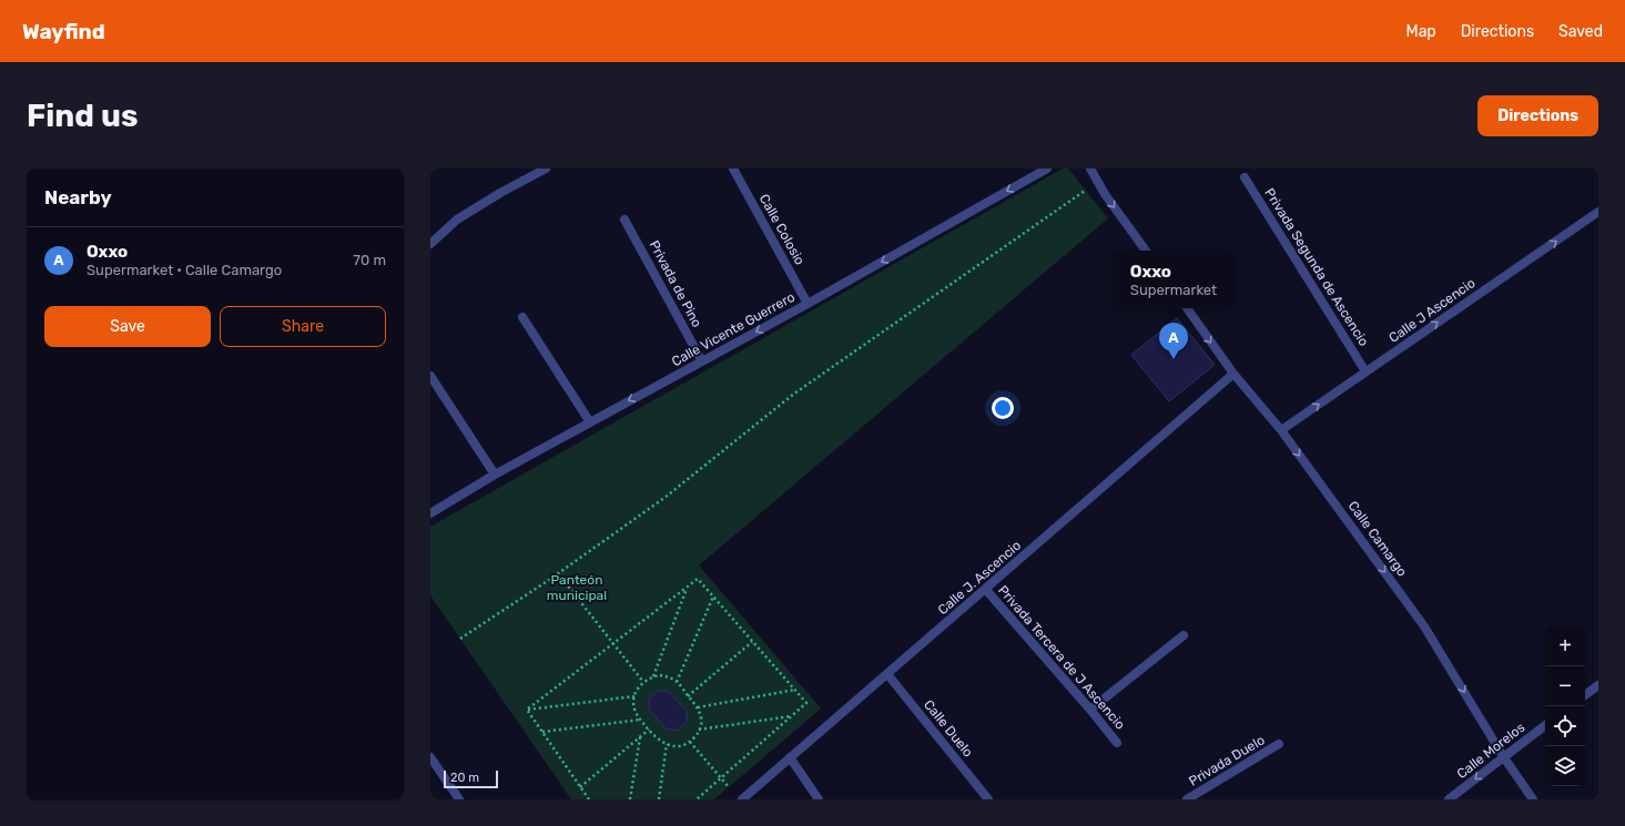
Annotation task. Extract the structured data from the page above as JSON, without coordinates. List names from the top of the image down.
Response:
{
  "streets": {
    "street": [
      "Calle Colosio",
      "Privada Segunda de Ascencio",
      "Privada de Pino",
      "Calle J Ascencio",
      "Calle Vicente Guerrero",
      "Calle Camargo",
      "Calle J. Ascencio",
      "Privada Tercera de J Ascencio",
      "Calle Duelo",
      "Calle Morelos",
      "Privada Duelo"
    ]
  },
  "crossings": [
    ["Calle Colosio", "Calle Vicente Guerrero"],
    ["Privada Segunda de Ascencio", "Calle J Ascencio"],
    ["Privada de Pino", "Calle Vicente Guerrero"],
    ["Calle J Ascencio", "Calle Camargo"],
    ["Calle Camargo", "Calle J. Ascencio"],
    ["Calle Camargo", "Calle Morelos"],
    ["Calle J. Ascencio", "Privada Tercera de J Ascencio"],
    ["Calle J. Ascencio", "Calle Duelo"]
  ],
  "one_way": [
    "Calle J Ascencio",
    "Calle Vicente Guerrero",
    "Calle Camargo",
    "Calle Morelos"
  ],
  "parks": ["Panteón municipal"],
  "scale_bar": "20 m",
  "page": {
    "header": "Wayfind",
    "nav": ["Map", "Directions", "Saved"],
    "buttons": [
      "Directions",
      ["Save", "Share"]
    ],
    "title": "Find us",
    "heading": "Nearby",
    "list": [
      {
        "mark": "A",
        "name": "Oxxo",
        "note": "Supermarket · Calle Camargo",
        "value": "70 m"
      }
    ],
    "popup": ["Oxxo", "Supermarket"],
    "pins": "A",
    "map_buttons": ["+", "−"],
    "scale": "20 m"
  }
}
